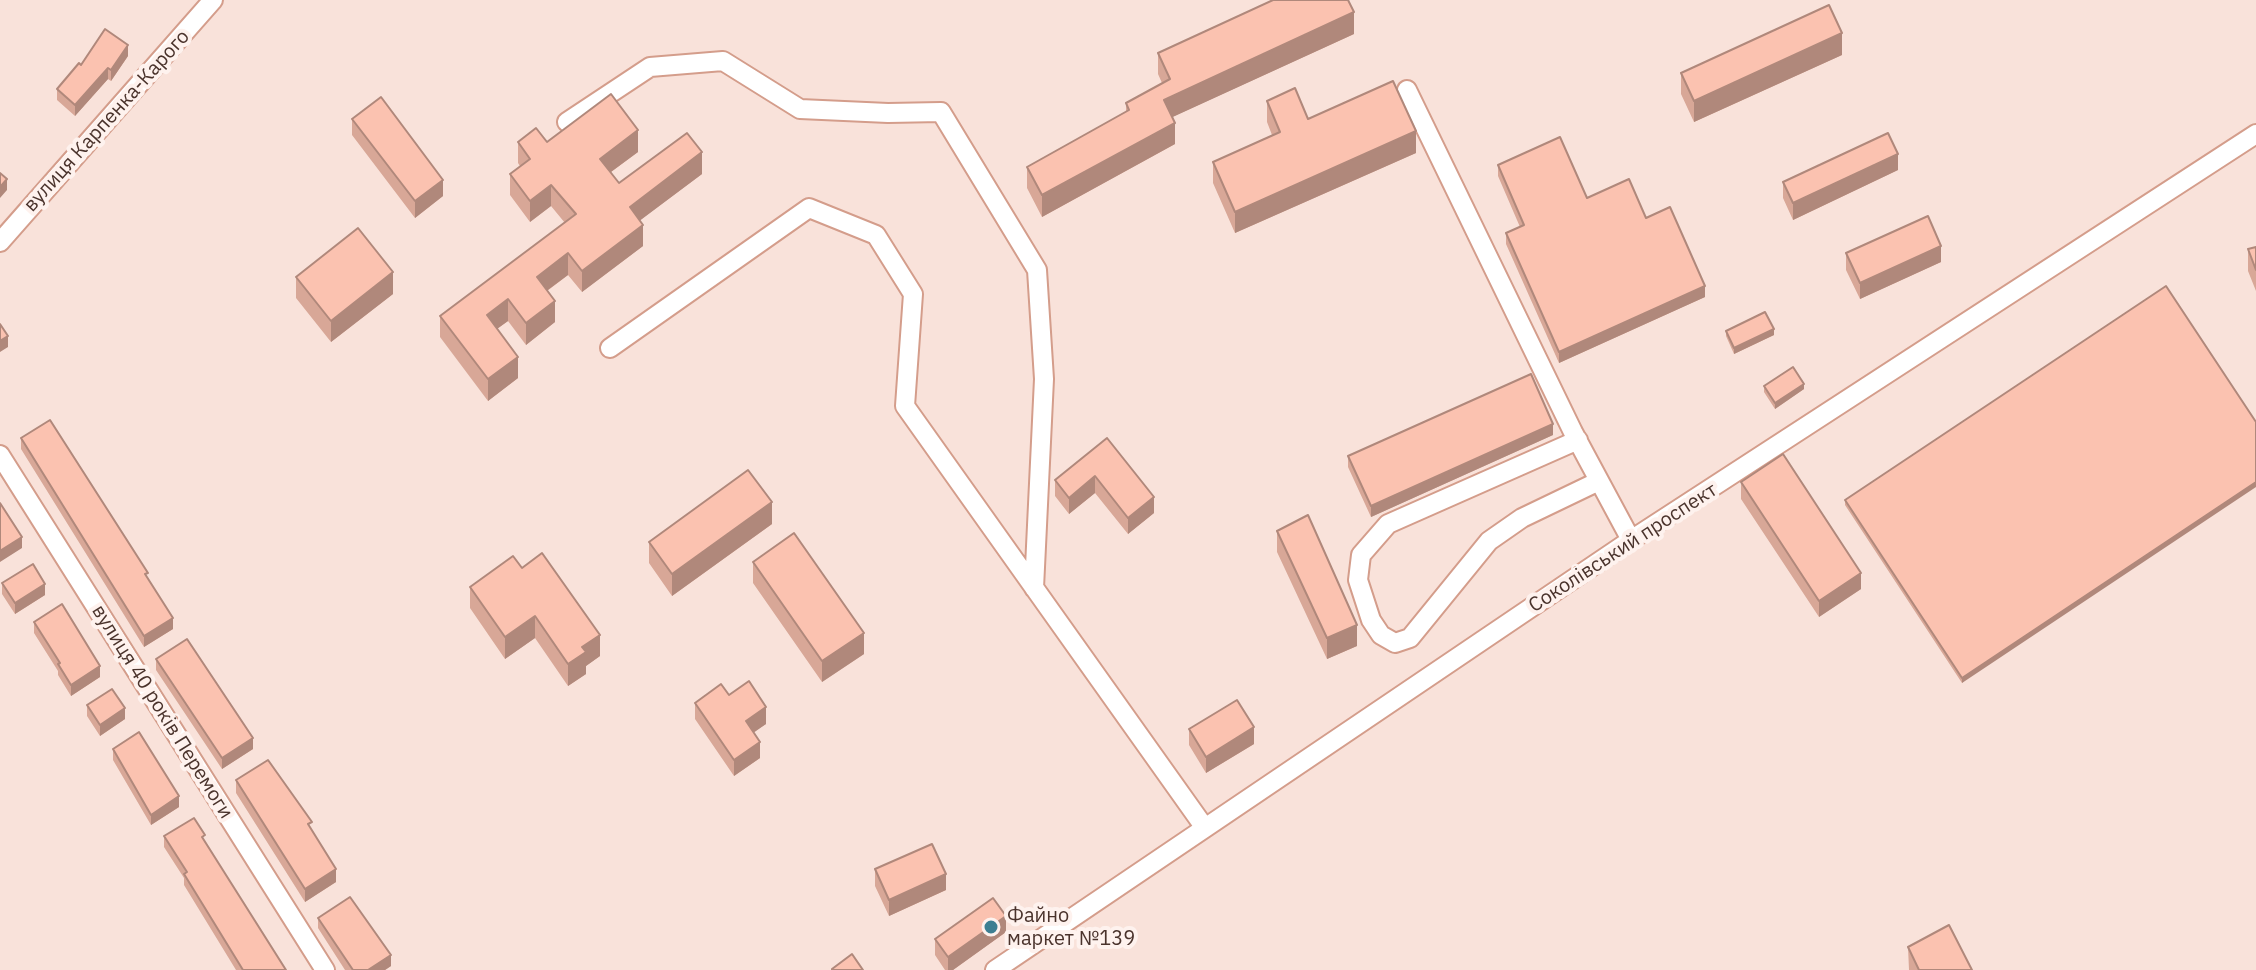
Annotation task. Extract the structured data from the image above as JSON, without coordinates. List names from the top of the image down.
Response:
{
  "streets": {
    "street": ["вулиця Карпенка-Карого", "Соколівський проспект", "вулиця 40 років Перемоги"]
  },
  "places": ["Файно маркет №139"]
}
